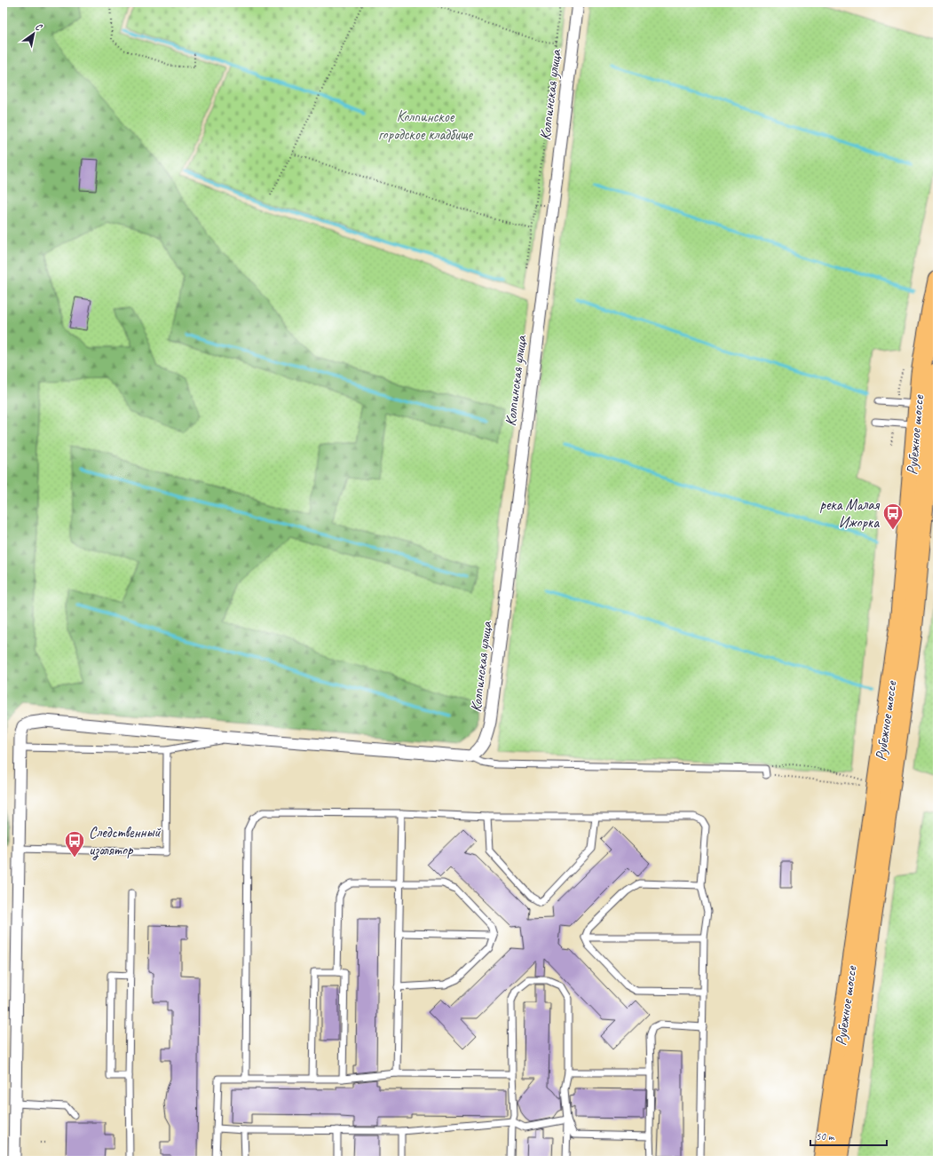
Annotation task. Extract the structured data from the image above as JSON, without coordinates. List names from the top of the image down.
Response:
{
  "streets": {
    "main road": ["Рубежное шоссе"],
    "street": ["Колпинская улица"]
  },
  "parks": ["Колпинское городское кладбище"],
  "places": {
    "bus stop": ["река Малая Ижорка", "Следственный изолятор"]
  },
  "scale_bar": "50 m",
  "north": "top right"
}
